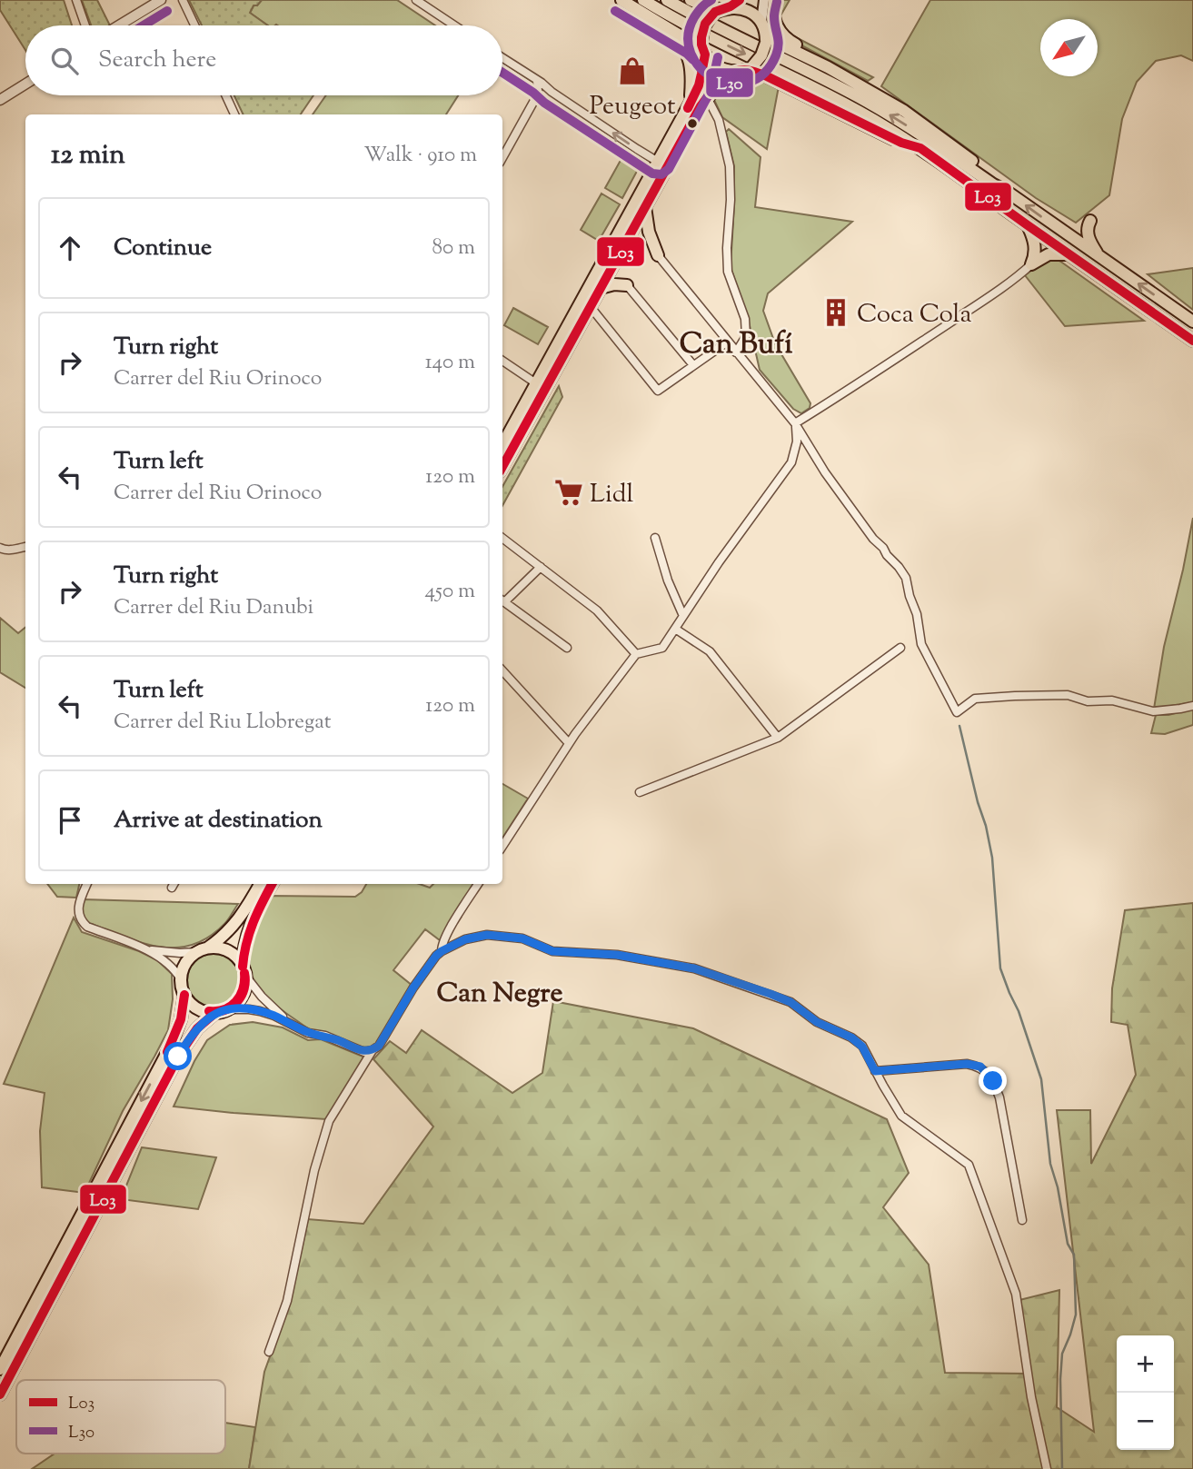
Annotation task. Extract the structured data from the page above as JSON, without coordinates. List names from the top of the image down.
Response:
{
  "districts": ["Can Bufí", "Can Negre"],
  "places": {
    "shop": ["Peugeot"],
    "building": ["Coca Cola"],
    "supermarket": ["Lidl"]
  },
  "lines": ["transit line L03", "transit line L30"],
  "legend": ["L03", "L30"],
  "north": "bottom left",
  "page": {
    "search": "Search here",
    "heading": ["12 min", "Walk · 910 m"],
    "list": [
      ["Continue", "80 m"],
      ["Turn right", "Carrer del Riu Orinoco", "140 m"],
      ["Turn left", "Carrer del Riu Orinoco", "120 m"],
      ["Turn right", "Carrer del Riu Danubi", "450 m"],
      ["Turn left", "Carrer del Riu Llobregat", "120 m"],
      "Arrive at destination"
    ],
    "map_buttons": ["+", "−"]
  }
}
